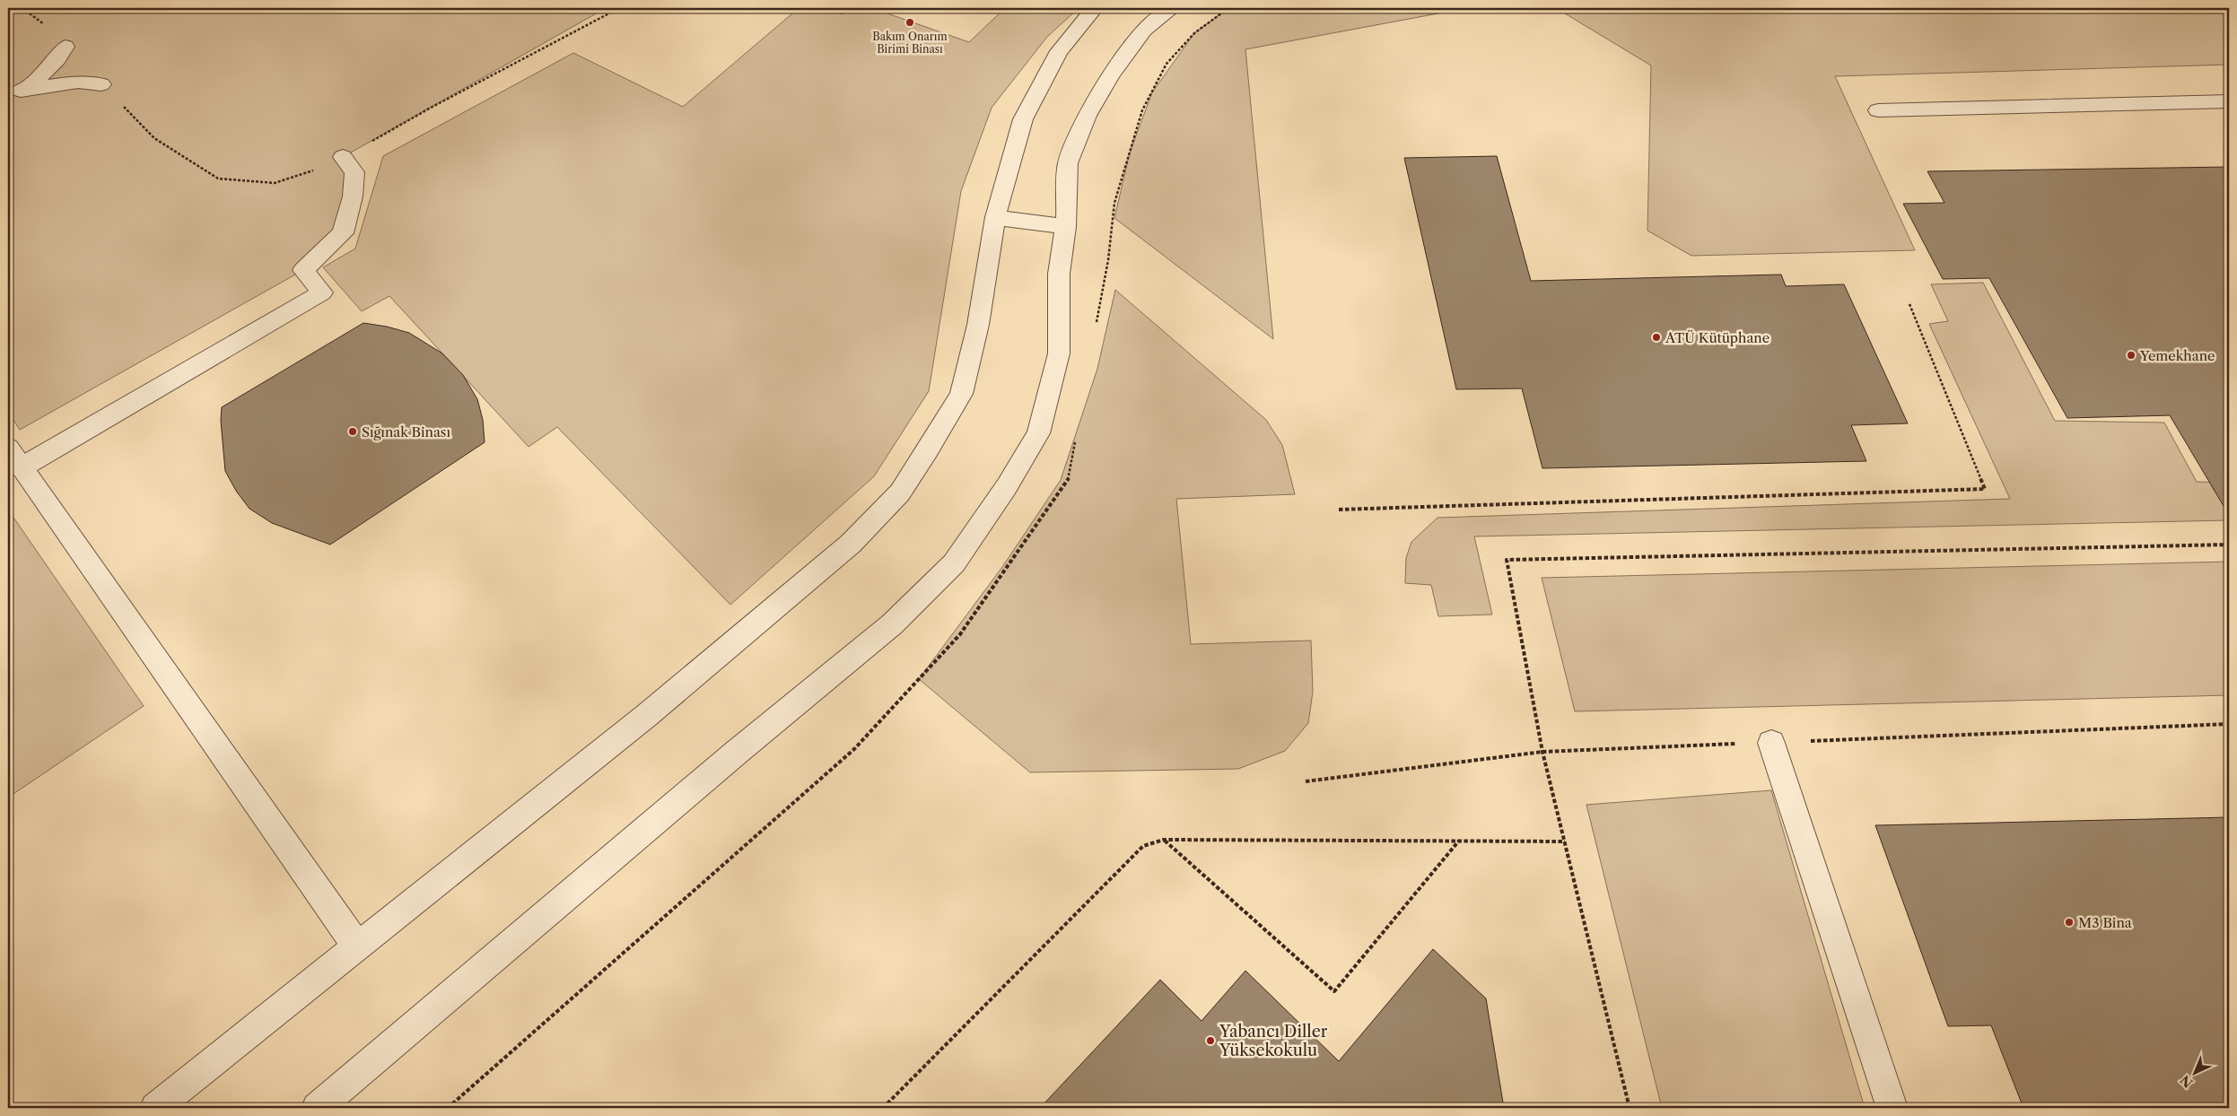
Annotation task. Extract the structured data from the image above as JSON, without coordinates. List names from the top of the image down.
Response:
{
  "places": [
    "Bakım Onarım Birimi Binası",
    "ATÜ Kütüphane",
    "Yemekhane",
    "Sığınak Binası",
    "M3 Bina",
    "Yabancı Diller Yüksekokulu"
  ],
  "north": "bottom left"
}
